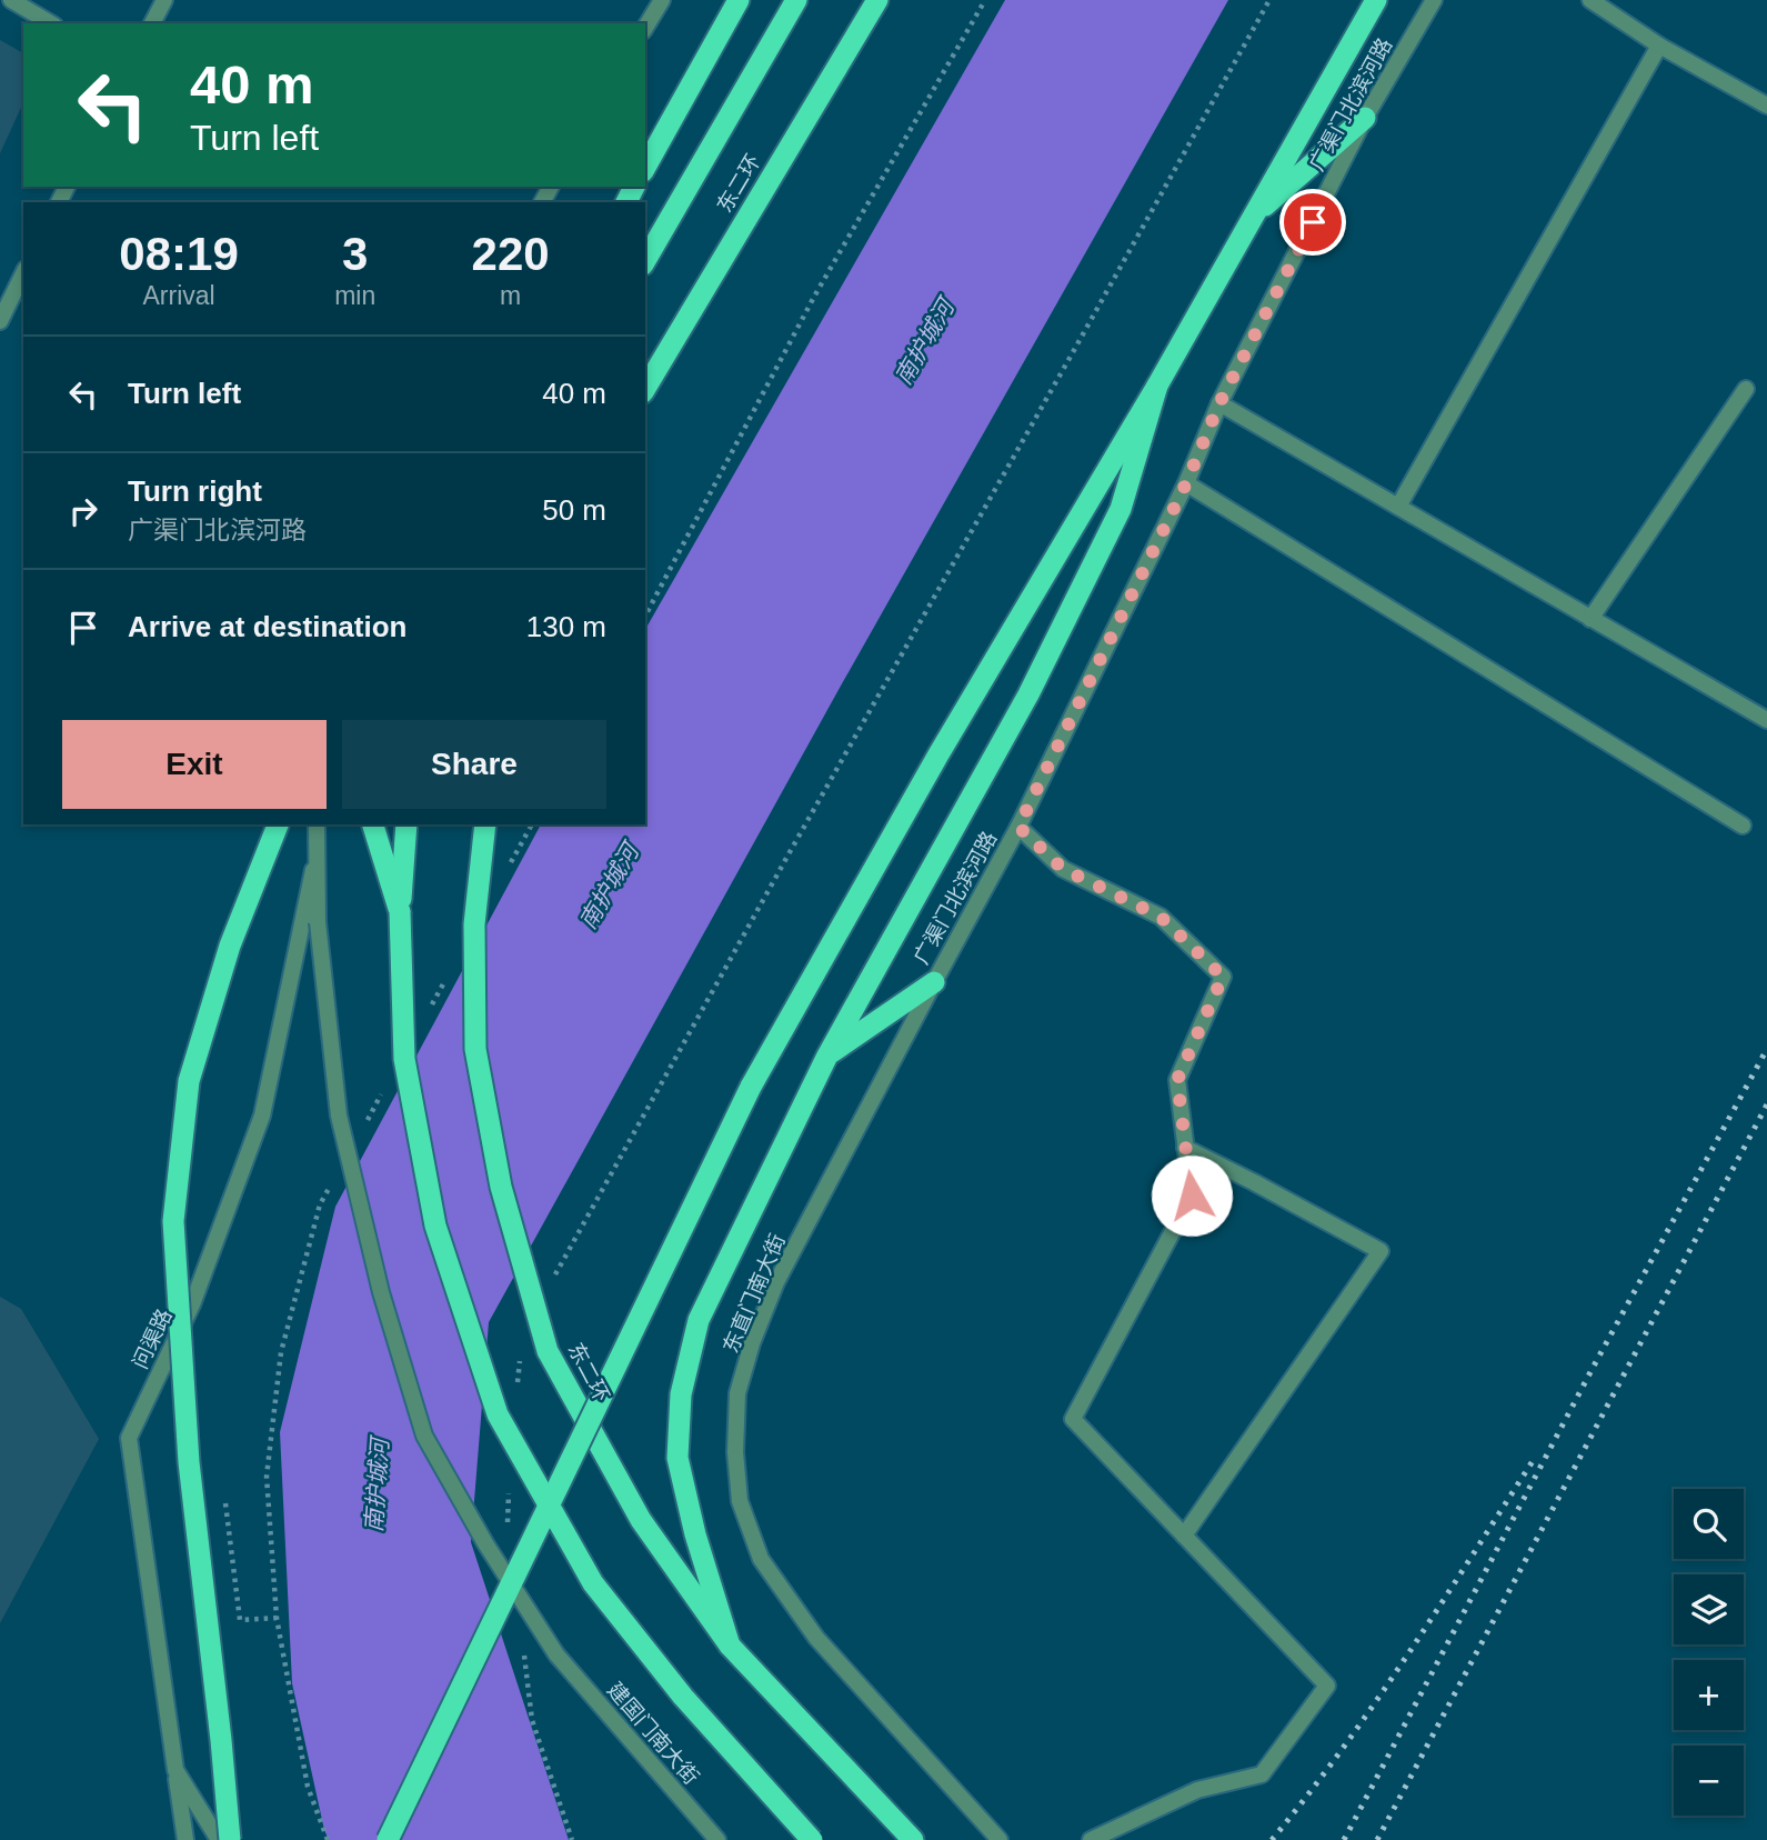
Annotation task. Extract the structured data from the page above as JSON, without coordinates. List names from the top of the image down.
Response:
{
  "streets": {
    "highway": ["东二环"],
    "street": [
      "广渠门北滨河路",
      "东直门南大街",
      "问渠路",
      "建国门南大街"
    ]
  },
  "crossings": [
    ["广渠门北滨河路", "东直门南大街"],
    ["问渠路", "建国门南大街"]
  ],
  "water": ["南护城河"],
  "page": {
    "turn": ["40 m", "Turn left"],
    "eta": [
      "08:19",
      "Arrival",
      "3",
      "min",
      "220",
      "m"
    ],
    "list": [
      {
        "name": "Turn left",
        "value": "40 m"
      },
      {
        "name": "Turn right",
        "note": "广渠门北滨河路",
        "value": "50 m"
      },
      {
        "name": "Arrive at destination",
        "value": "130 m"
      }
    ],
    "buttons": ["Exit", "Share"],
    "map_buttons": ["+", "−"]
  }
}
